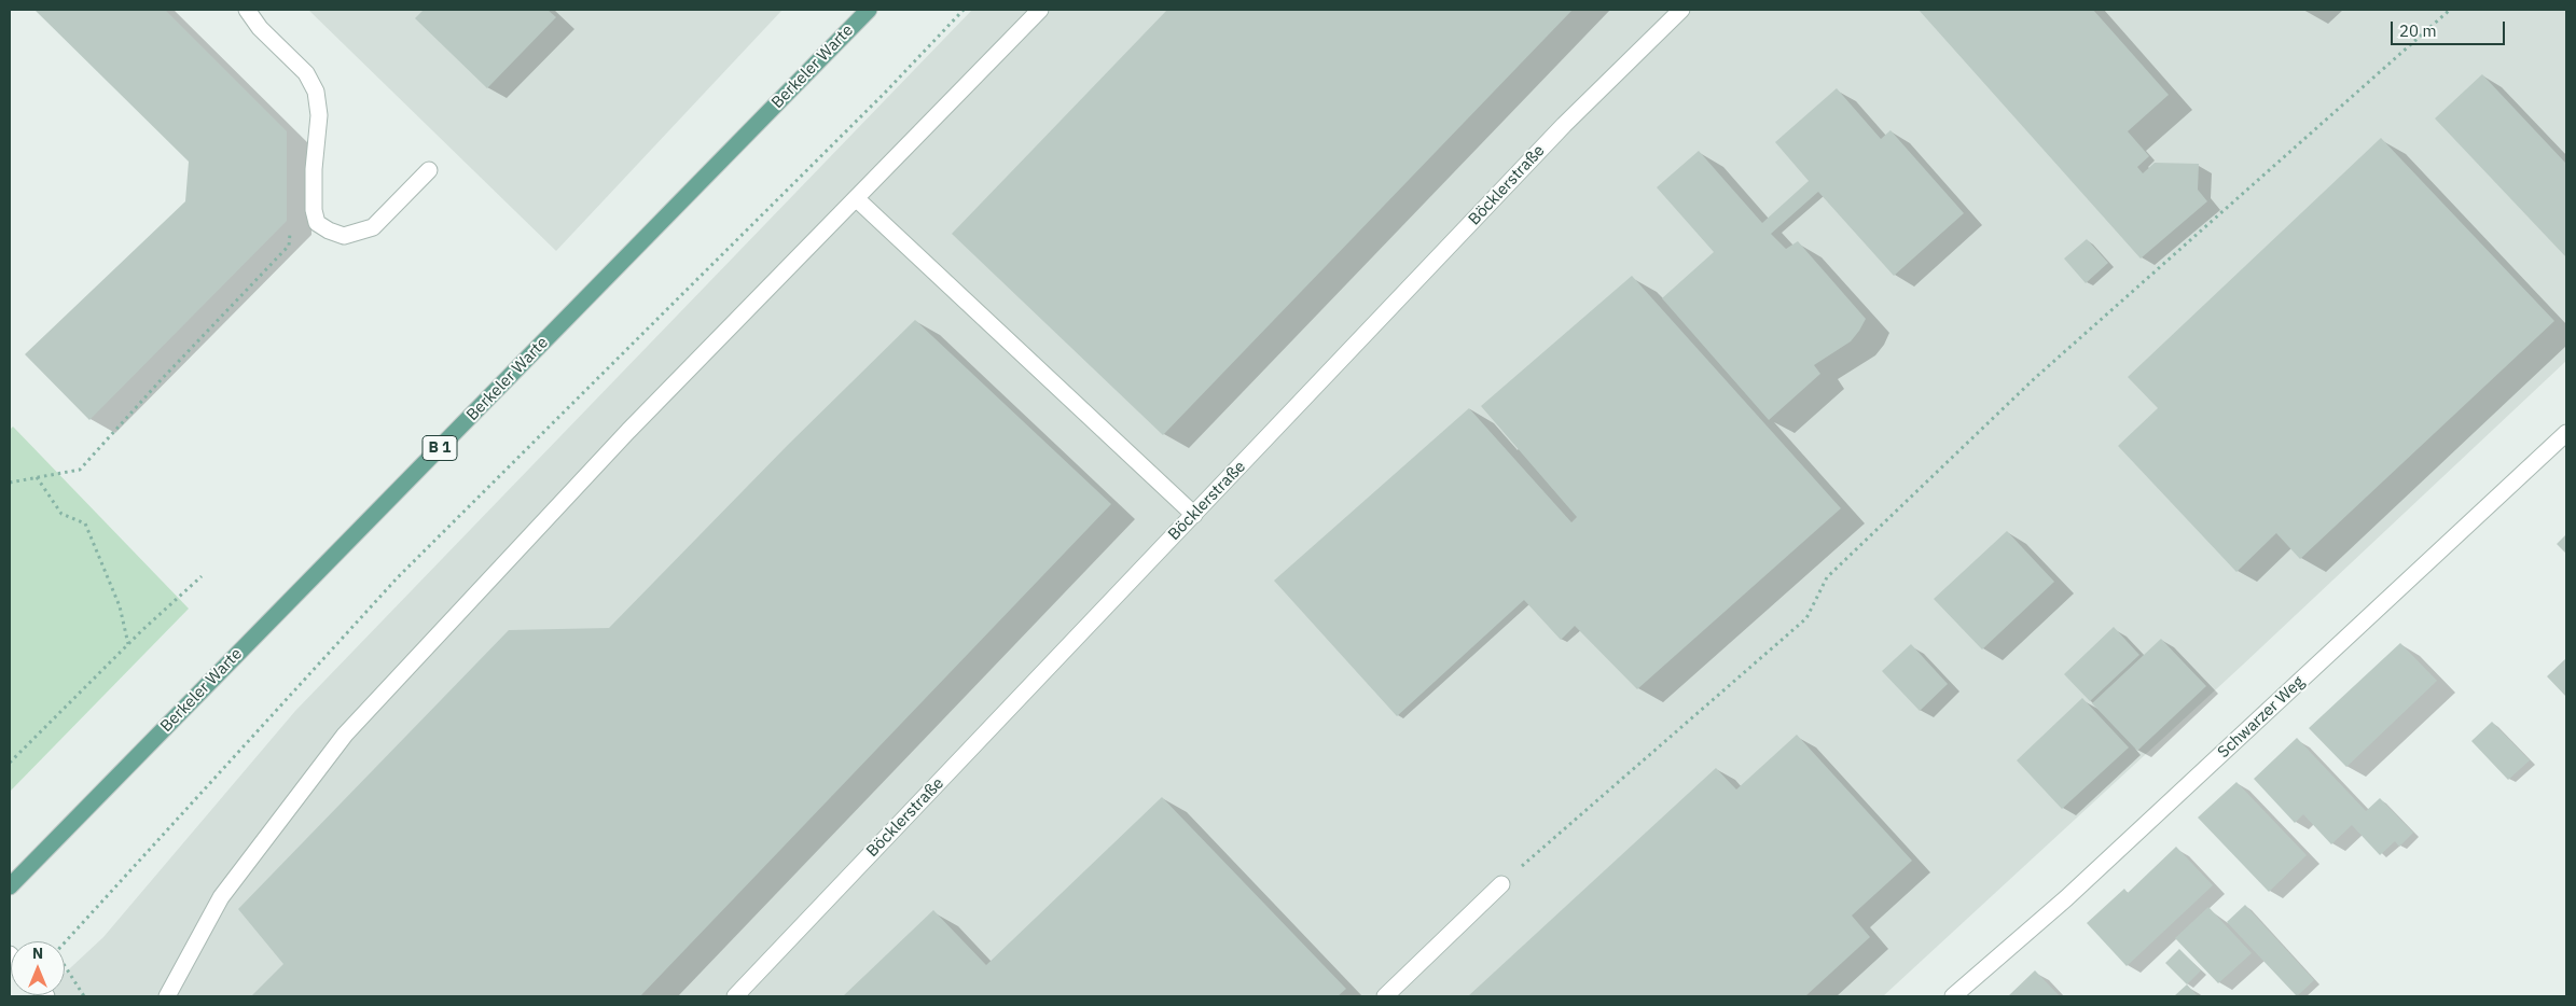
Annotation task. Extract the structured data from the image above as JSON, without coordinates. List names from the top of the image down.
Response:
{
  "streets": {
    "main road": ["Berkeler Warte", "B 1"],
    "street": ["Böcklerstraße", "Schwarzer Weg"]
  },
  "scale_bar": "20 m",
  "north": "top"
}
